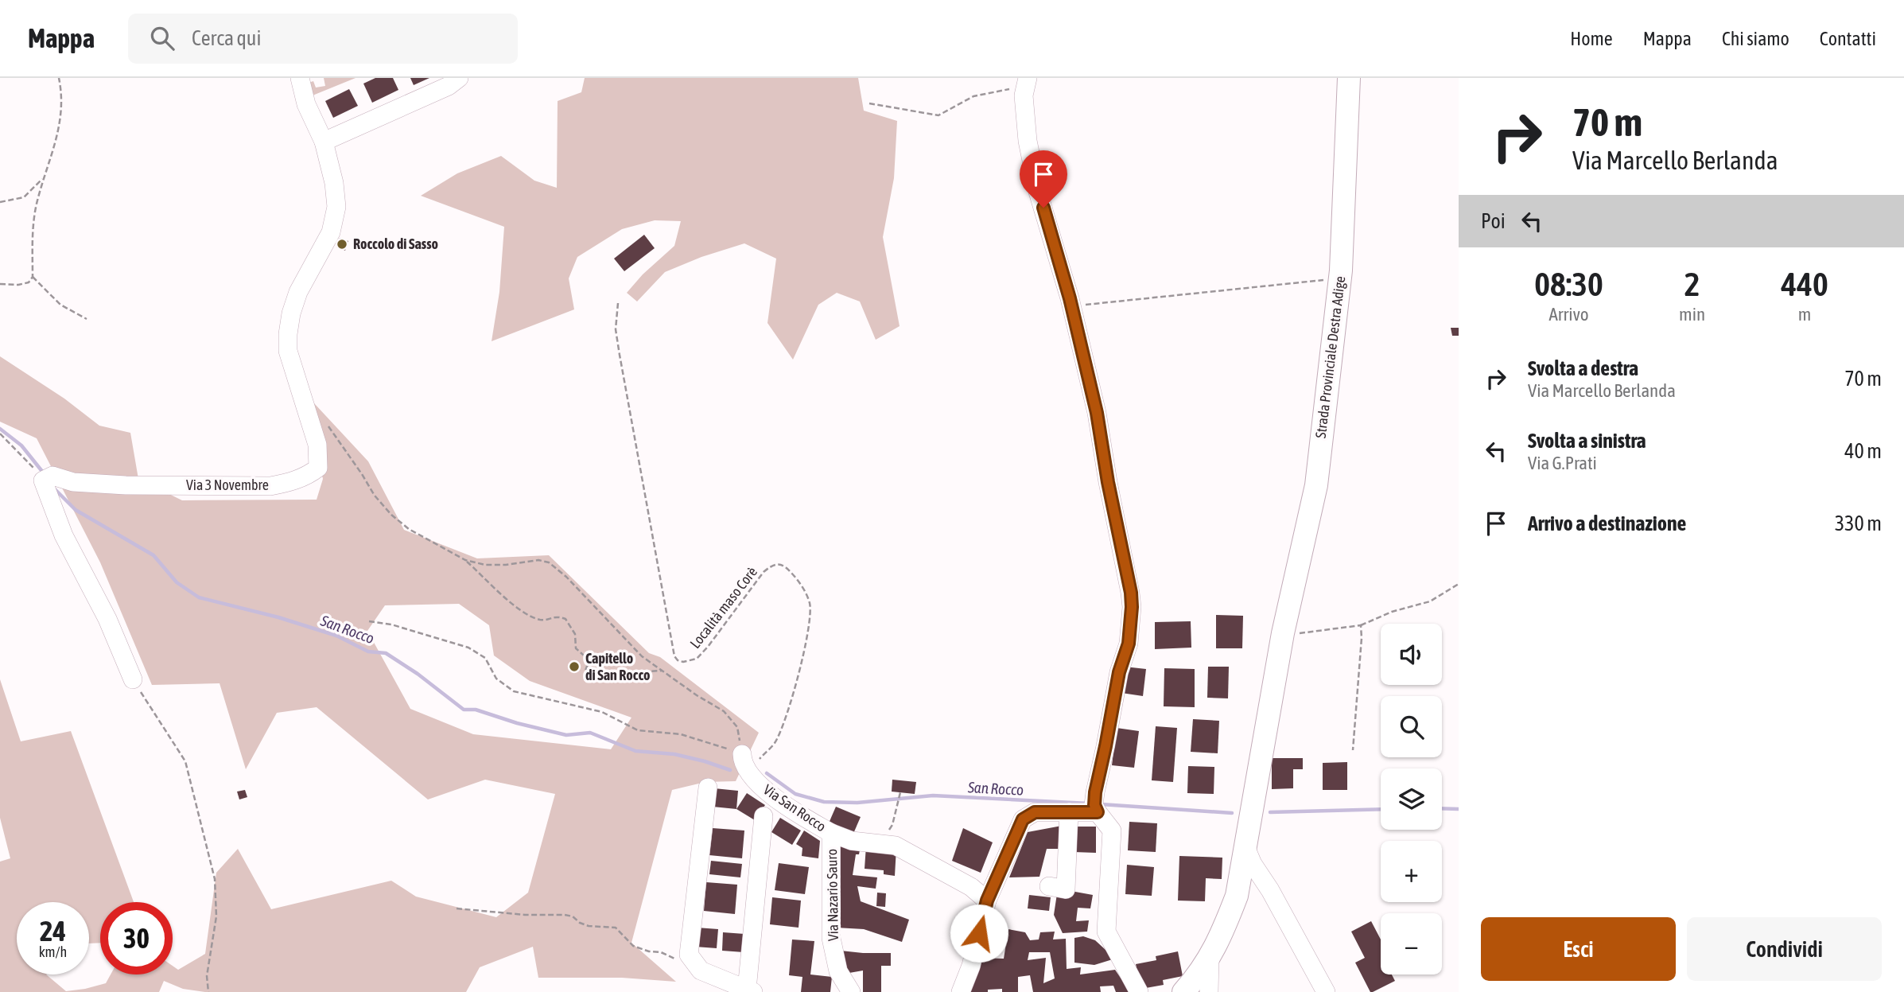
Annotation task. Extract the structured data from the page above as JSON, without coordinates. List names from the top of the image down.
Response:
{
  "streets": {
    "main road": ["Strada Provinciale Destra Adige"],
    "street": ["Via 3 Novembre", "Via San Rocco", "Via Nazario Sauro"],
    "path": ["Località maso Corè"]
  },
  "crossings": [
    ["Località maso Corè", "Via San Rocco"],
    ["Via San Rocco", "Via Nazario Sauro"]
  ],
  "water": ["San Rocco"],
  "places": ["Roccolo di Sasso", "Capitello di San Rocco"],
  "page": {
    "header": "Mappa",
    "search": "Cerca qui",
    "nav": [
      "Home",
      "Mappa",
      "Chi siamo",
      "Contatti"
    ],
    "turn": ["70 m", "Via Marcello Berlanda"],
    "then": "Poi",
    "eta": [
      "08:30",
      "Arrivo",
      "2",
      "min",
      "440",
      "m"
    ],
    "list": [
      {
        "name": "Svolta a destra",
        "note": "Via Marcello Berlanda",
        "value": "70 m"
      },
      {
        "name": "Svolta a sinistra",
        "note": "Via G.Prati",
        "value": "40 m"
      },
      {
        "name": "Arrivo a destinazione",
        "value": "330 m"
      }
    ],
    "map_buttons": ["+", "−"],
    "speed": "24 km/h",
    "limit": "30",
    "buttons": ["Esci", "Condividi"]
  }
}
